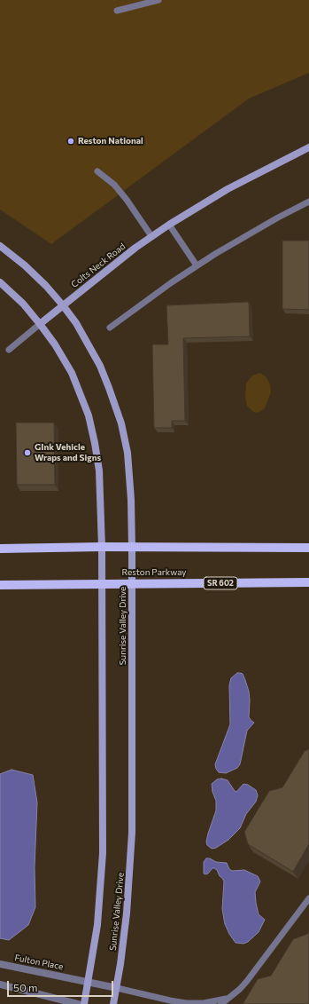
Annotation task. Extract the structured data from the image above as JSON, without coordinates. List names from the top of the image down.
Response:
{
  "streets": {
    "main road": [
      "Colts Neck Road",
      "Reston Parkway",
      "SR 602",
      "Sunrise Valley Drive"
    ],
    "street": ["Fulton Place"]
  },
  "crossings": [
    ["Colts Neck Road", "Sunrise Valley Drive"],
    ["Reston Parkway", "Sunrise Valley Drive"],
    ["Sunrise Valley Drive", "Fulton Place"]
  ],
  "places": ["Reston National", "GInk Vehicle Wraps and Signs"],
  "scale_bar": "50 m"
}
